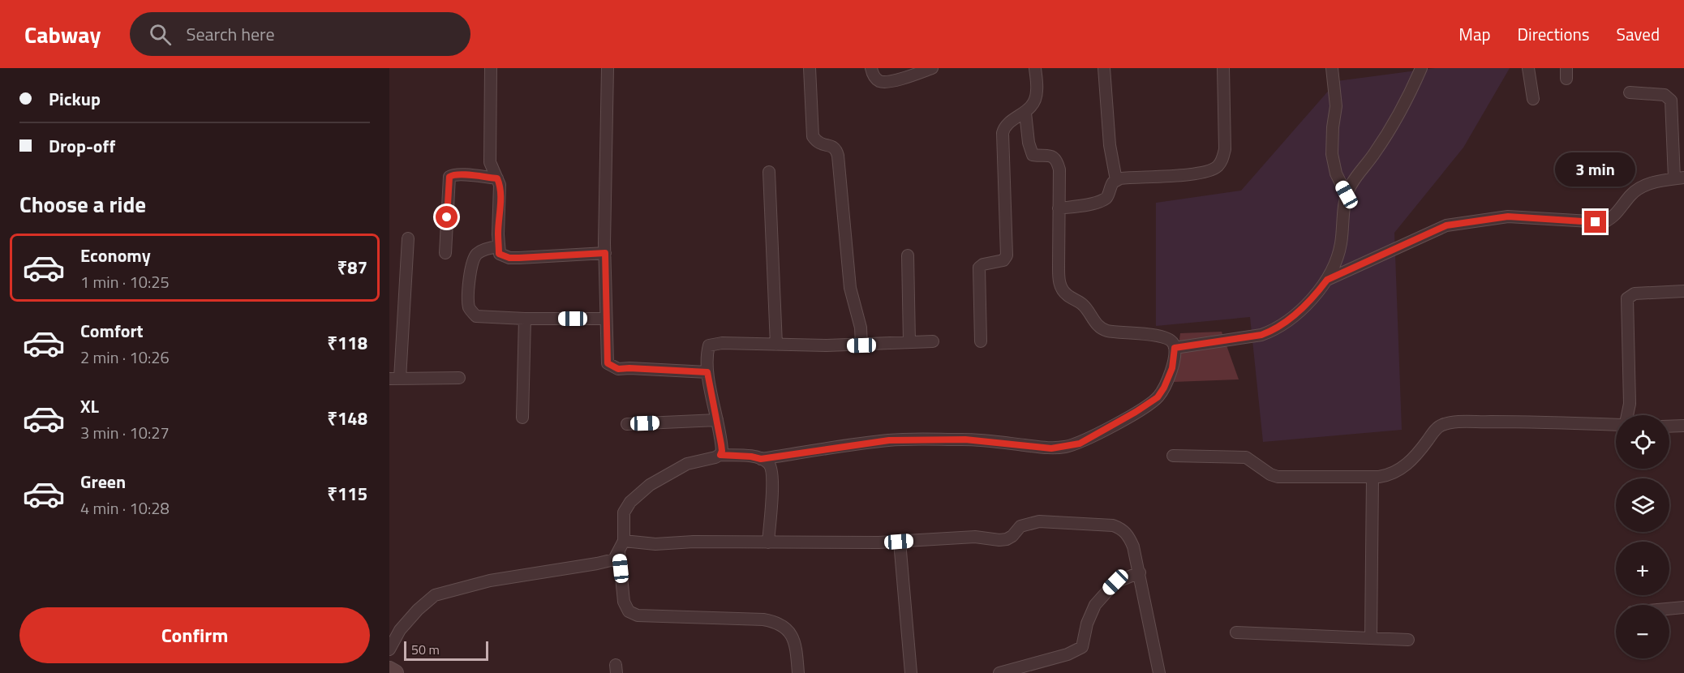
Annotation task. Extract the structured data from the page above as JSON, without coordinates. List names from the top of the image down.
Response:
{
  "scale_bar": "50 m",
  "page": {
    "header": "Cabway",
    "search": "Search here",
    "nav": ["Map", "Directions", "Saved"],
    "banner": ["Pickup", "Drop-off"],
    "bubble": "3 min",
    "heading": "Choose a ride",
    "list": [
      {
        "name": "Economy",
        "note": "1 min · 10:25",
        "value": "₹87"
      },
      {
        "name": "Comfort",
        "note": "2 min · 10:26",
        "value": "₹118"
      },
      {
        "name": "XL",
        "note": "3 min · 10:27",
        "value": "₹148"
      },
      {
        "name": "Green",
        "note": "4 min · 10:28",
        "value": "₹115"
      }
    ],
    "map_buttons": ["+", "−"],
    "buttons": "Confirm",
    "scale": "50 m"
  }
}
